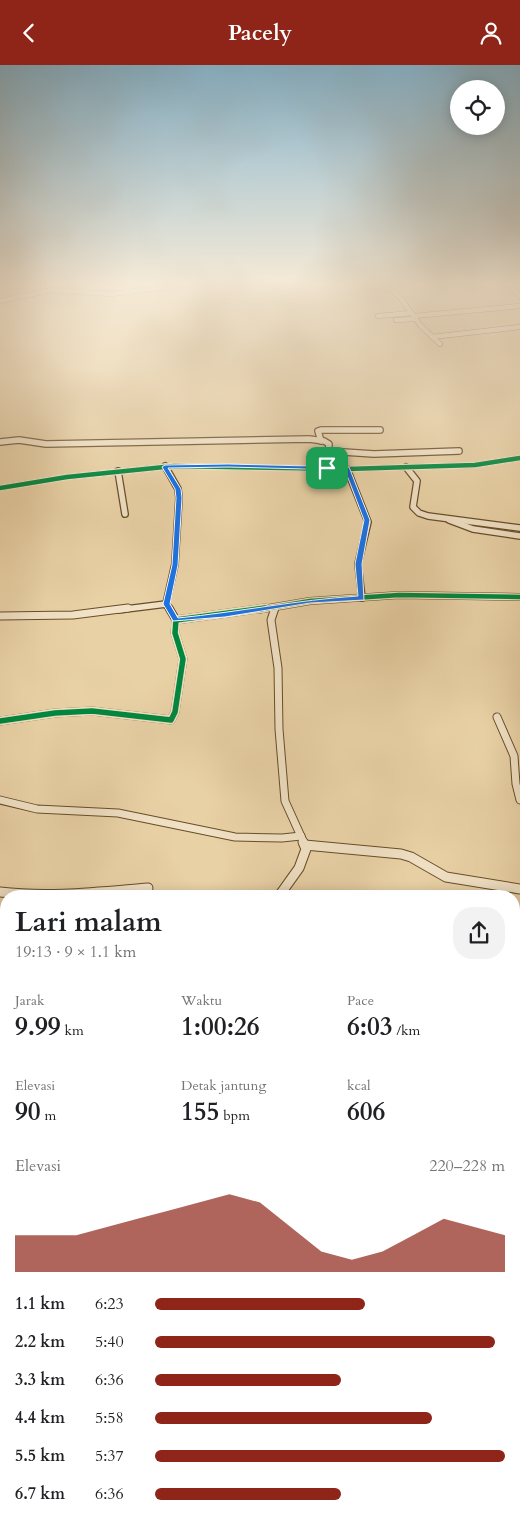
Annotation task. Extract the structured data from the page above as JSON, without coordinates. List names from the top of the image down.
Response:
{
  "page": {
    "header": "Pacely",
    "heading": ["Lari malam", "19:13 · 9 × 1.1 km"],
    "stats": [
      ["Jarak", "9.99 km"],
      ["Waktu", "1:00:26"],
      ["Pace", "6:03 /km"],
      ["Elevasi", "90 m"],
      ["Detak jantung", "155 bpm"],
      ["kcal", "606"]
    ],
    "chart": ["Elevasi", "220–228 m"],
    "list": [
      {
        "name": "1.1 km",
        "note": "6:23"
      },
      {
        "name": "2.2 km",
        "note": "5:40"
      },
      {
        "name": "3.3 km",
        "note": "6:36"
      },
      {
        "name": "4.4 km",
        "note": "5:58"
      },
      {
        "name": "5.5 km",
        "note": "5:37"
      },
      {
        "name": "6.7 km",
        "note": "6:36"
      }
    ]
  }
}
